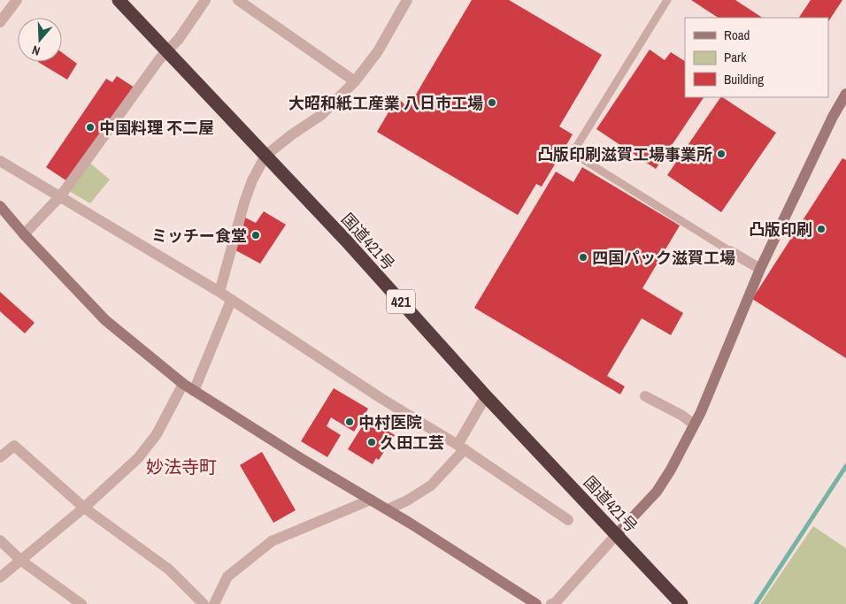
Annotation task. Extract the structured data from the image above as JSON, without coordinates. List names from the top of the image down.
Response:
{
  "streets": {
    "highway": ["国道421号", "421"]
  },
  "districts": ["妙法寺町"],
  "places": [
    "大昭和紙工産業 八日市工場",
    "中国料理 不二屋",
    "凸版印刷滋賀工場事業所",
    "凸版印刷",
    "ミッチー食堂",
    "四国パック滋賀工場",
    "中村医院",
    "久田工芸"
  ],
  "legend": ["Road", "Park", "Building"],
  "north": "bottom"
}
